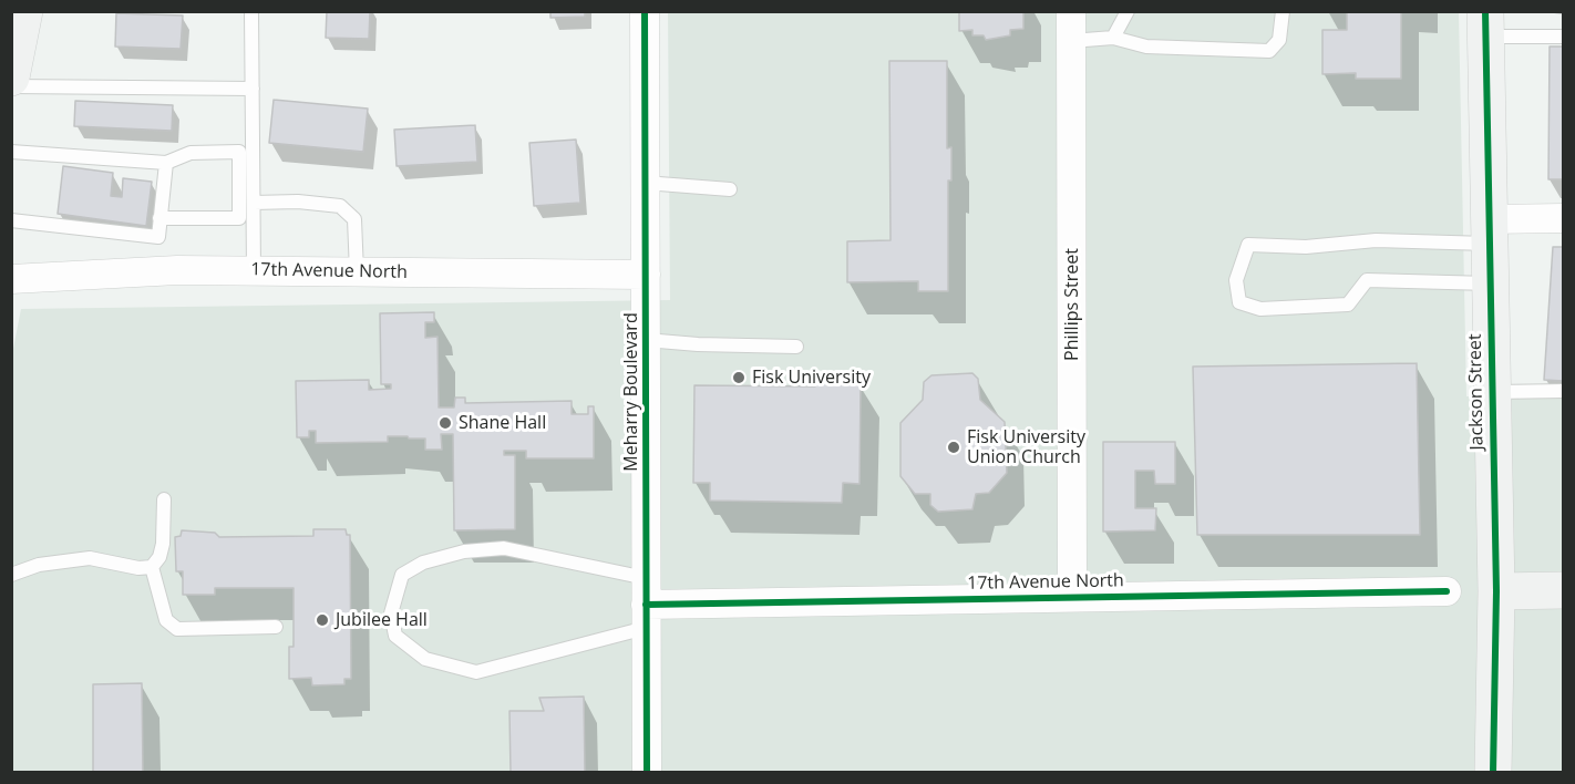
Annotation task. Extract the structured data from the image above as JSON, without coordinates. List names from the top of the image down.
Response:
{
  "streets": {
    "street": [
      "17th Avenue North",
      "Phillips Street",
      "Meharry Boulevard",
      "Jackson Street"
    ]
  },
  "crossings": [
    ["17th Avenue North", "Phillips Street"],
    ["17th Avenue North", "Meharry Boulevard"]
  ],
  "places": [
    "Fisk University",
    "Shane Hall",
    "Fisk University Union Church",
    "Jubilee Hall"
  ]
}
